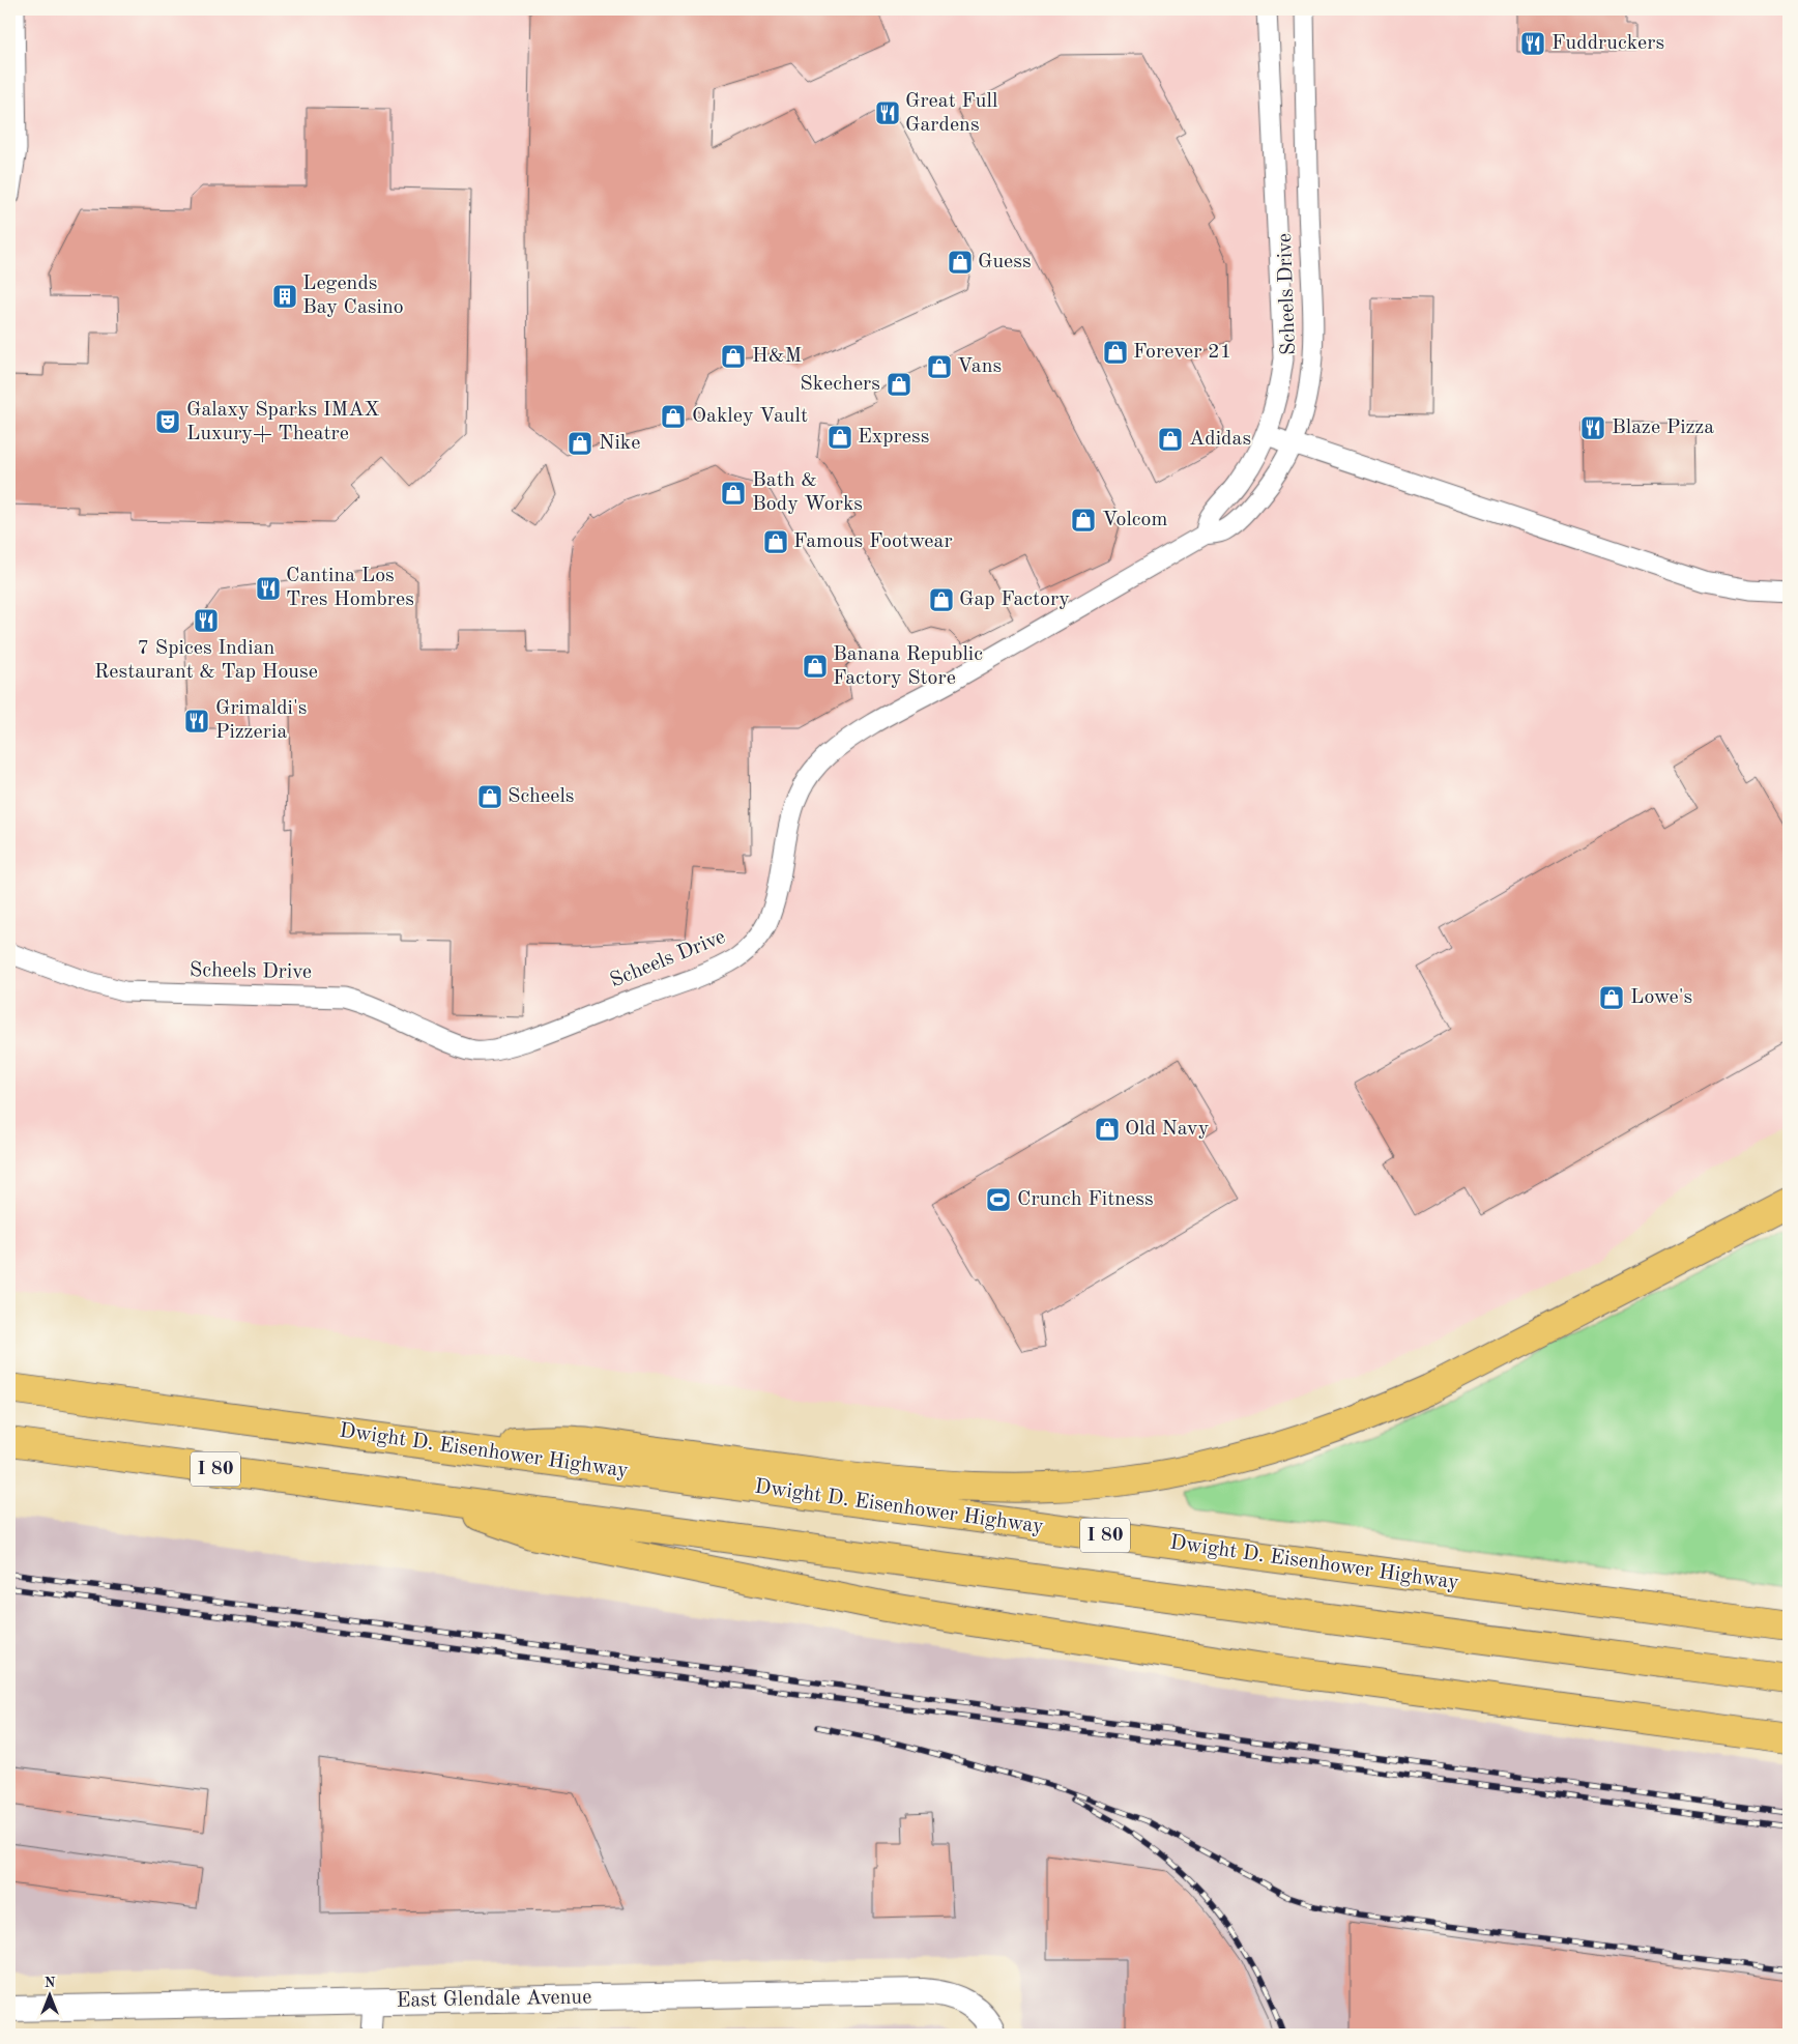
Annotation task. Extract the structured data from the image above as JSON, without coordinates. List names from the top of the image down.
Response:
{
  "streets": {
    "highway": ["Dwight D. Eisenhower Highway", "I 80"],
    "street": ["Scheels Drive", "East Glendale Avenue"]
  },
  "places": {
    "restaurant": [
      "Fuddruckers",
      "Great Full Gardens",
      "Blaze Pizza",
      "Cantina Los Tres Hombres",
      "7 Spices Indian Restaurant & Tap House",
      "Grimaldi's Pizzeria"
    ],
    "shop": [
      "Guess",
      "Forever 21",
      "H&M",
      "Vans",
      "Skechers",
      "Oakley Vault",
      "Express",
      "Adidas",
      "Nike",
      "Bath & Body Works",
      "Volcom",
      "Famous Footwear",
      "Gap Factory",
      "Banana Republic Factory Store",
      "Scheels",
      "Lowe's",
      "Old Navy"
    ],
    "building": ["Legends Bay Casino"],
    "theatre": ["Galaxy Sparks IMAX Luxury+ Theatre"],
    "sports": ["Crunch Fitness"]
  },
  "north": "top"
}
